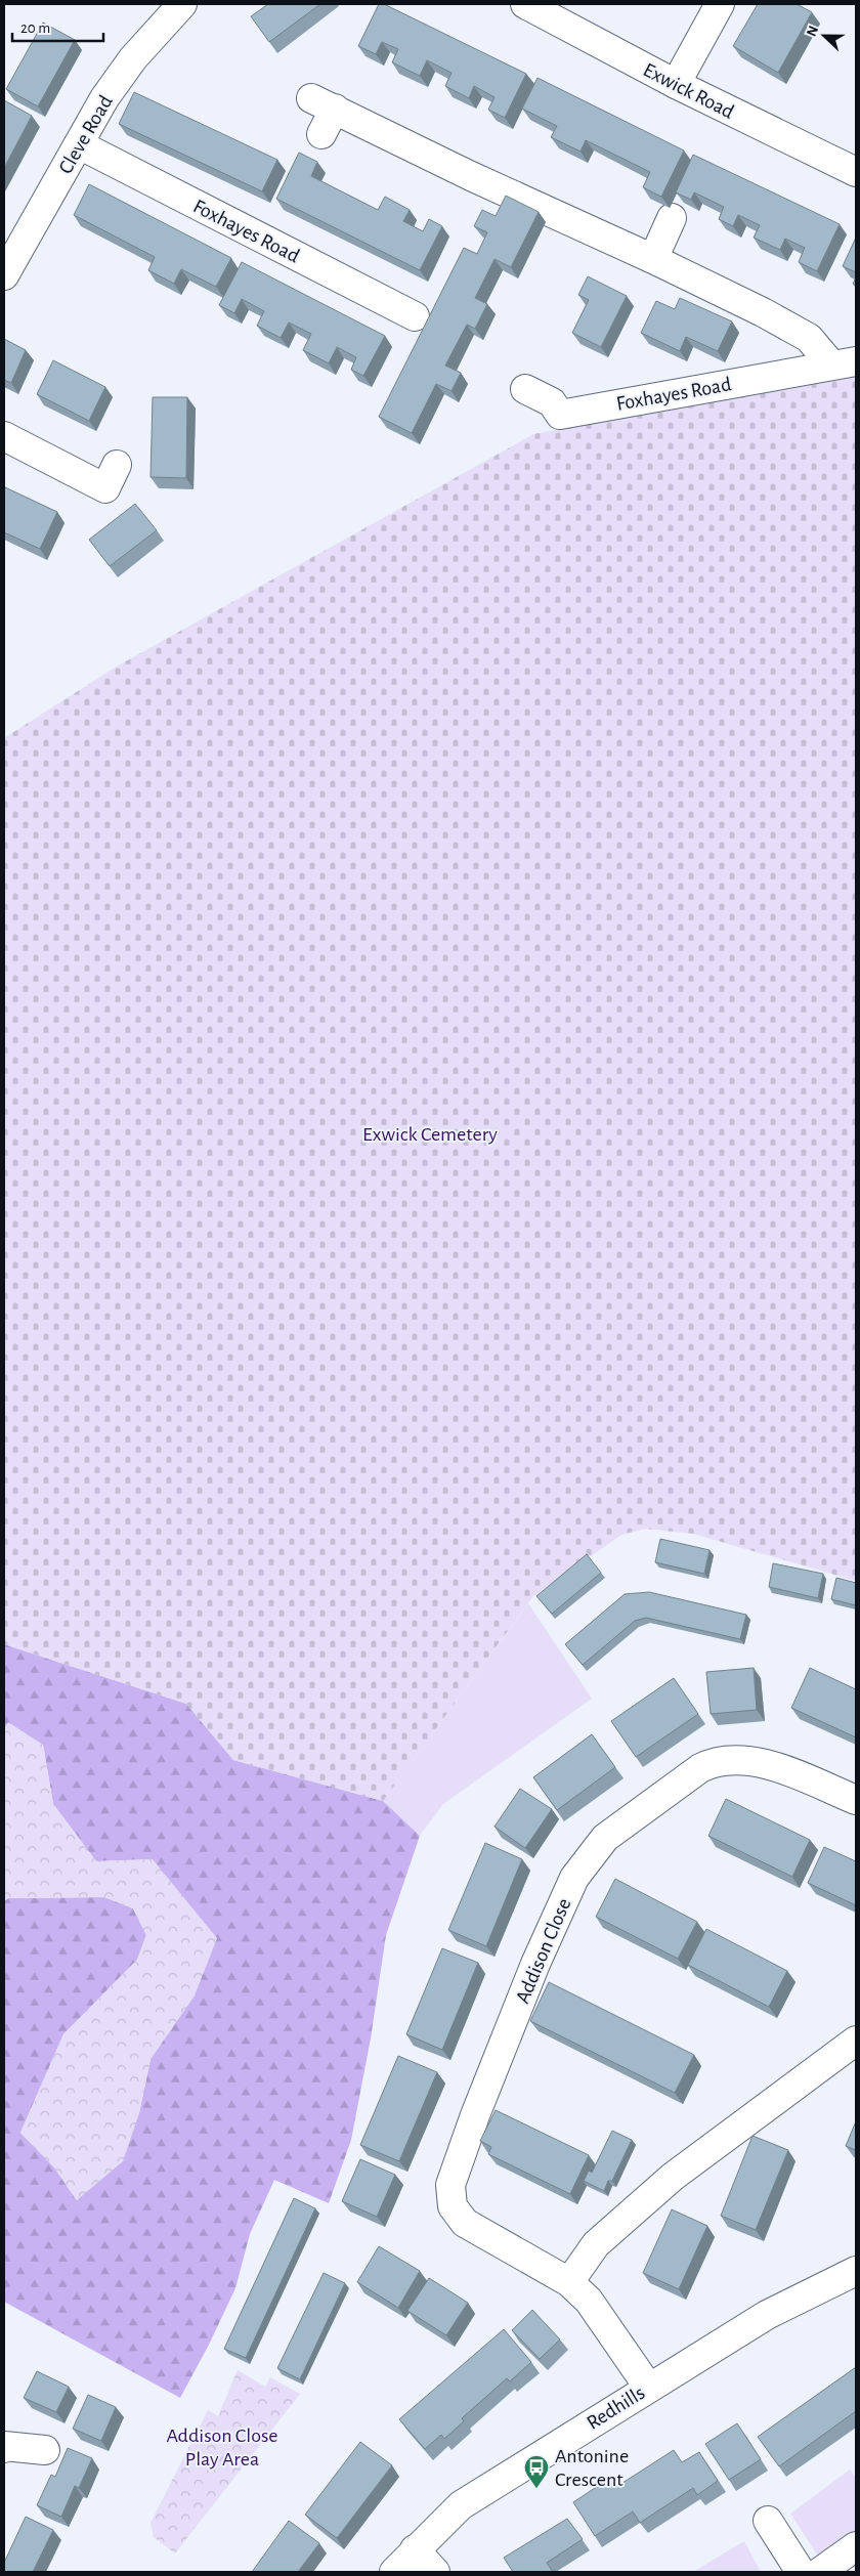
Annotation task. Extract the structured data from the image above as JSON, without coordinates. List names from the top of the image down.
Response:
{
  "streets": {
    "street": [
      "Exwick Road",
      "Cleve Road",
      "Foxhayes Road",
      "Addison Close",
      "Redhills"
    ]
  },
  "crossings": [
    ["Cleve Road", "Foxhayes Road"],
    ["Addison Close", "Redhills"]
  ],
  "parks": ["Exwick Cemetery", "Addison Close Play Area"],
  "places": {
    "bus stop": ["Antonine Crescent"]
  },
  "scale_bar": "20 m",
  "north": "left"
}
